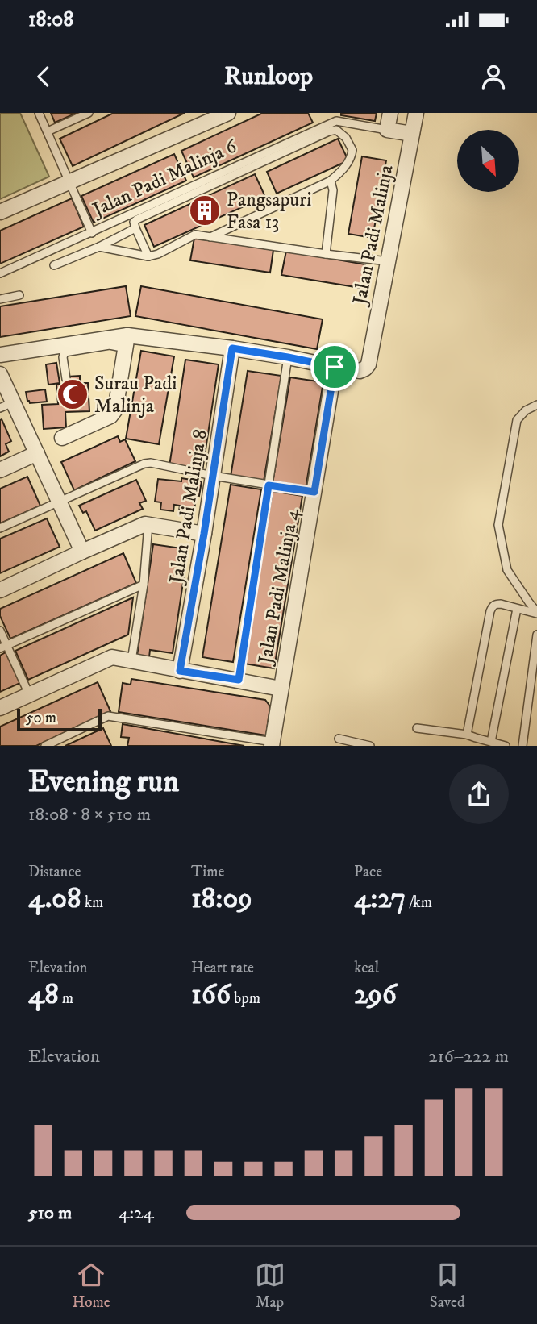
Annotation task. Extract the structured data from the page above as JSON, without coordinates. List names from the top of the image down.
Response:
{
  "streets": {
    "street": [
      "Jalan Padi Malinja 6",
      "Jalan Padi Malinja",
      "Jalan Padi Malinja 8",
      "Jalan Padi Malinja 4"
    ]
  },
  "crossings": [
    ["Jalan Padi Malinja 6", "Jalan Padi Malinja"],
    ["Jalan Padi Malinja", "Jalan Padi Malinja 4"]
  ],
  "places": {
    "building": ["Pangsapuri Fasa 13"],
    "mosque": ["Surau Padi Malinja"]
  },
  "scale_bar": "50 m",
  "north": "bottom right",
  "page": {
    "status": "18:08",
    "header": "Runloop",
    "scale": "50 m",
    "heading": ["Evening run", "18:08 · 8 × 510 m"],
    "stats": [
      ["Distance", "4.08 km"],
      ["Time", "18:09"],
      ["Pace", "4:27 /km"],
      ["Elevation", "48 m"],
      ["Heart rate", "166 bpm"],
      ["kcal", "296"]
    ],
    "chart": ["Elevation", "216–222 m"],
    "list": [
      {
        "name": "510 m",
        "note": "4:24"
      }
    ],
    "tabs": ["Home", "Map", "Saved"]
  }
}
